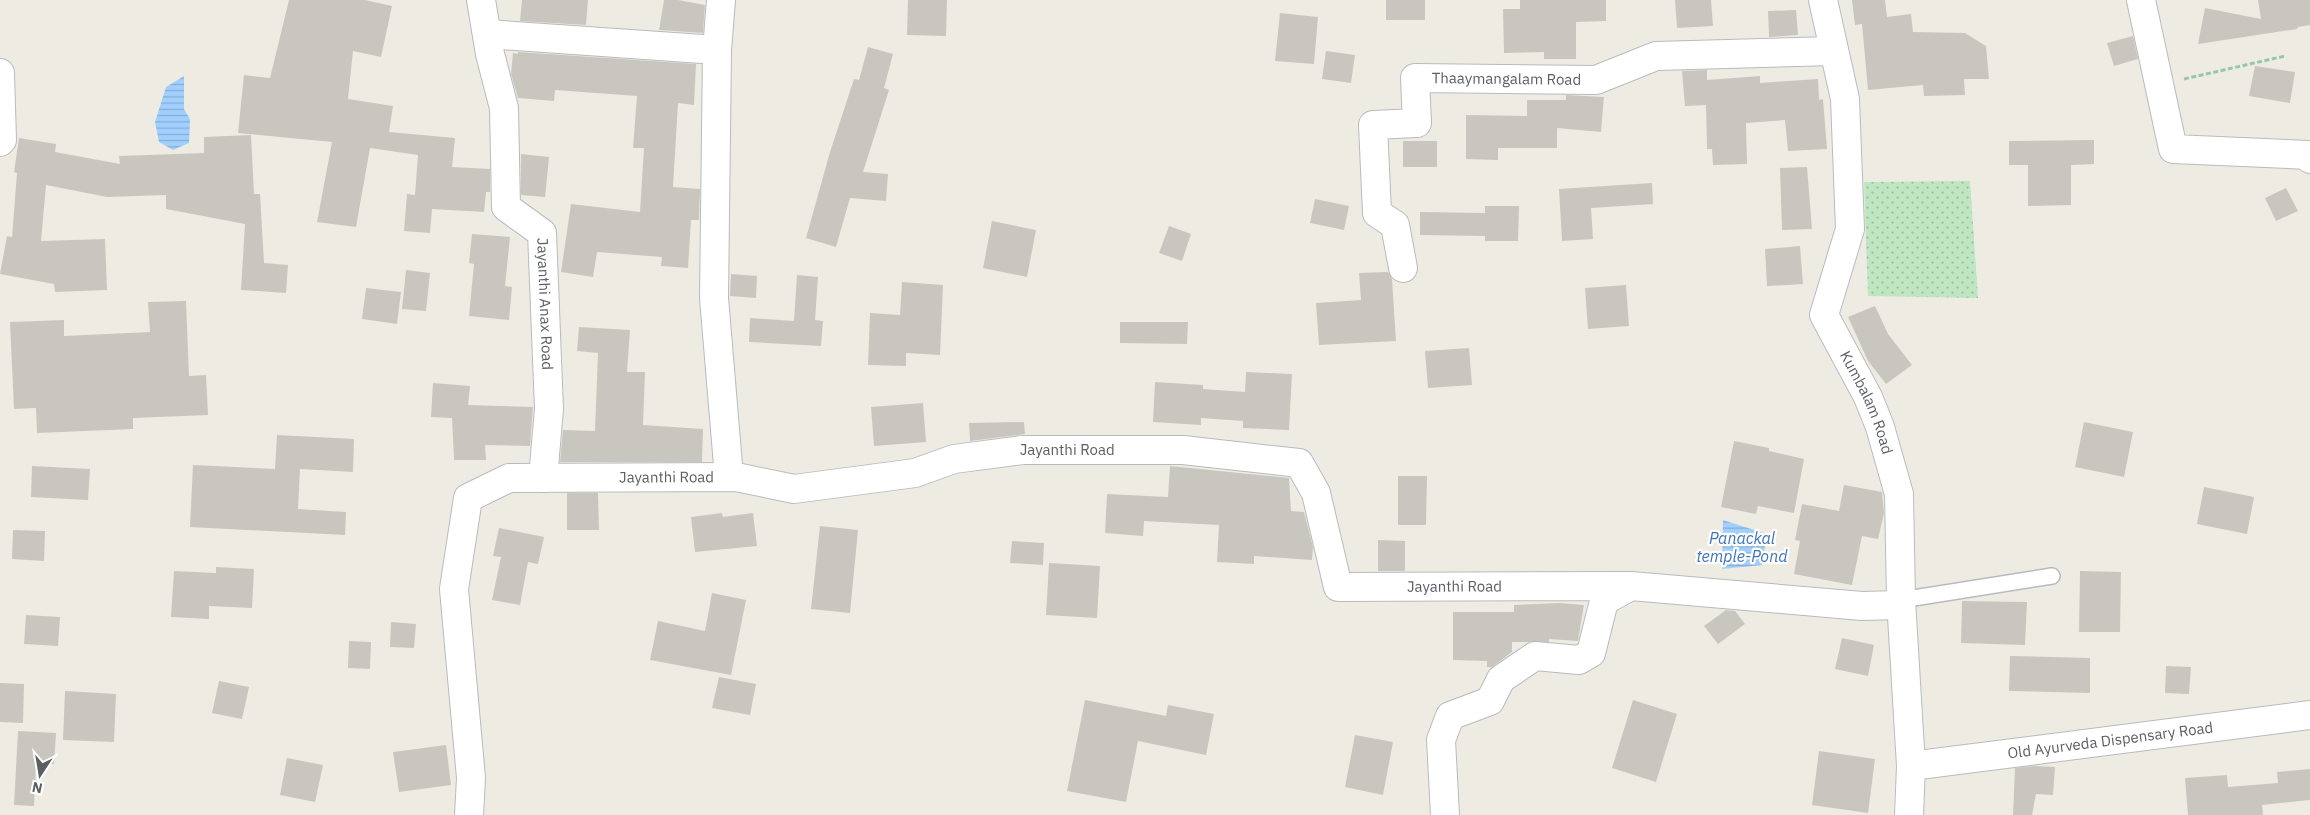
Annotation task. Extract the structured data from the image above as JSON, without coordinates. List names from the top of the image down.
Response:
{
  "streets": {
    "street": [
      "Thaaymangalam Road",
      "Jayanthi Anax Road",
      "Kumbalam Road",
      "Jayanthi Road",
      "Old Ayurveda Dispensary Road"
    ]
  },
  "crossings": [
    ["Thaaymangalam Road", "Kumbalam Road"],
    ["Jayanthi Anax Road", "Jayanthi Road"],
    ["Kumbalam Road", "Jayanthi Road"],
    ["Kumbalam Road", "Old Ayurveda Dispensary Road"]
  ],
  "water": ["Panackal temple-Pond"],
  "north": "bottom"
}
